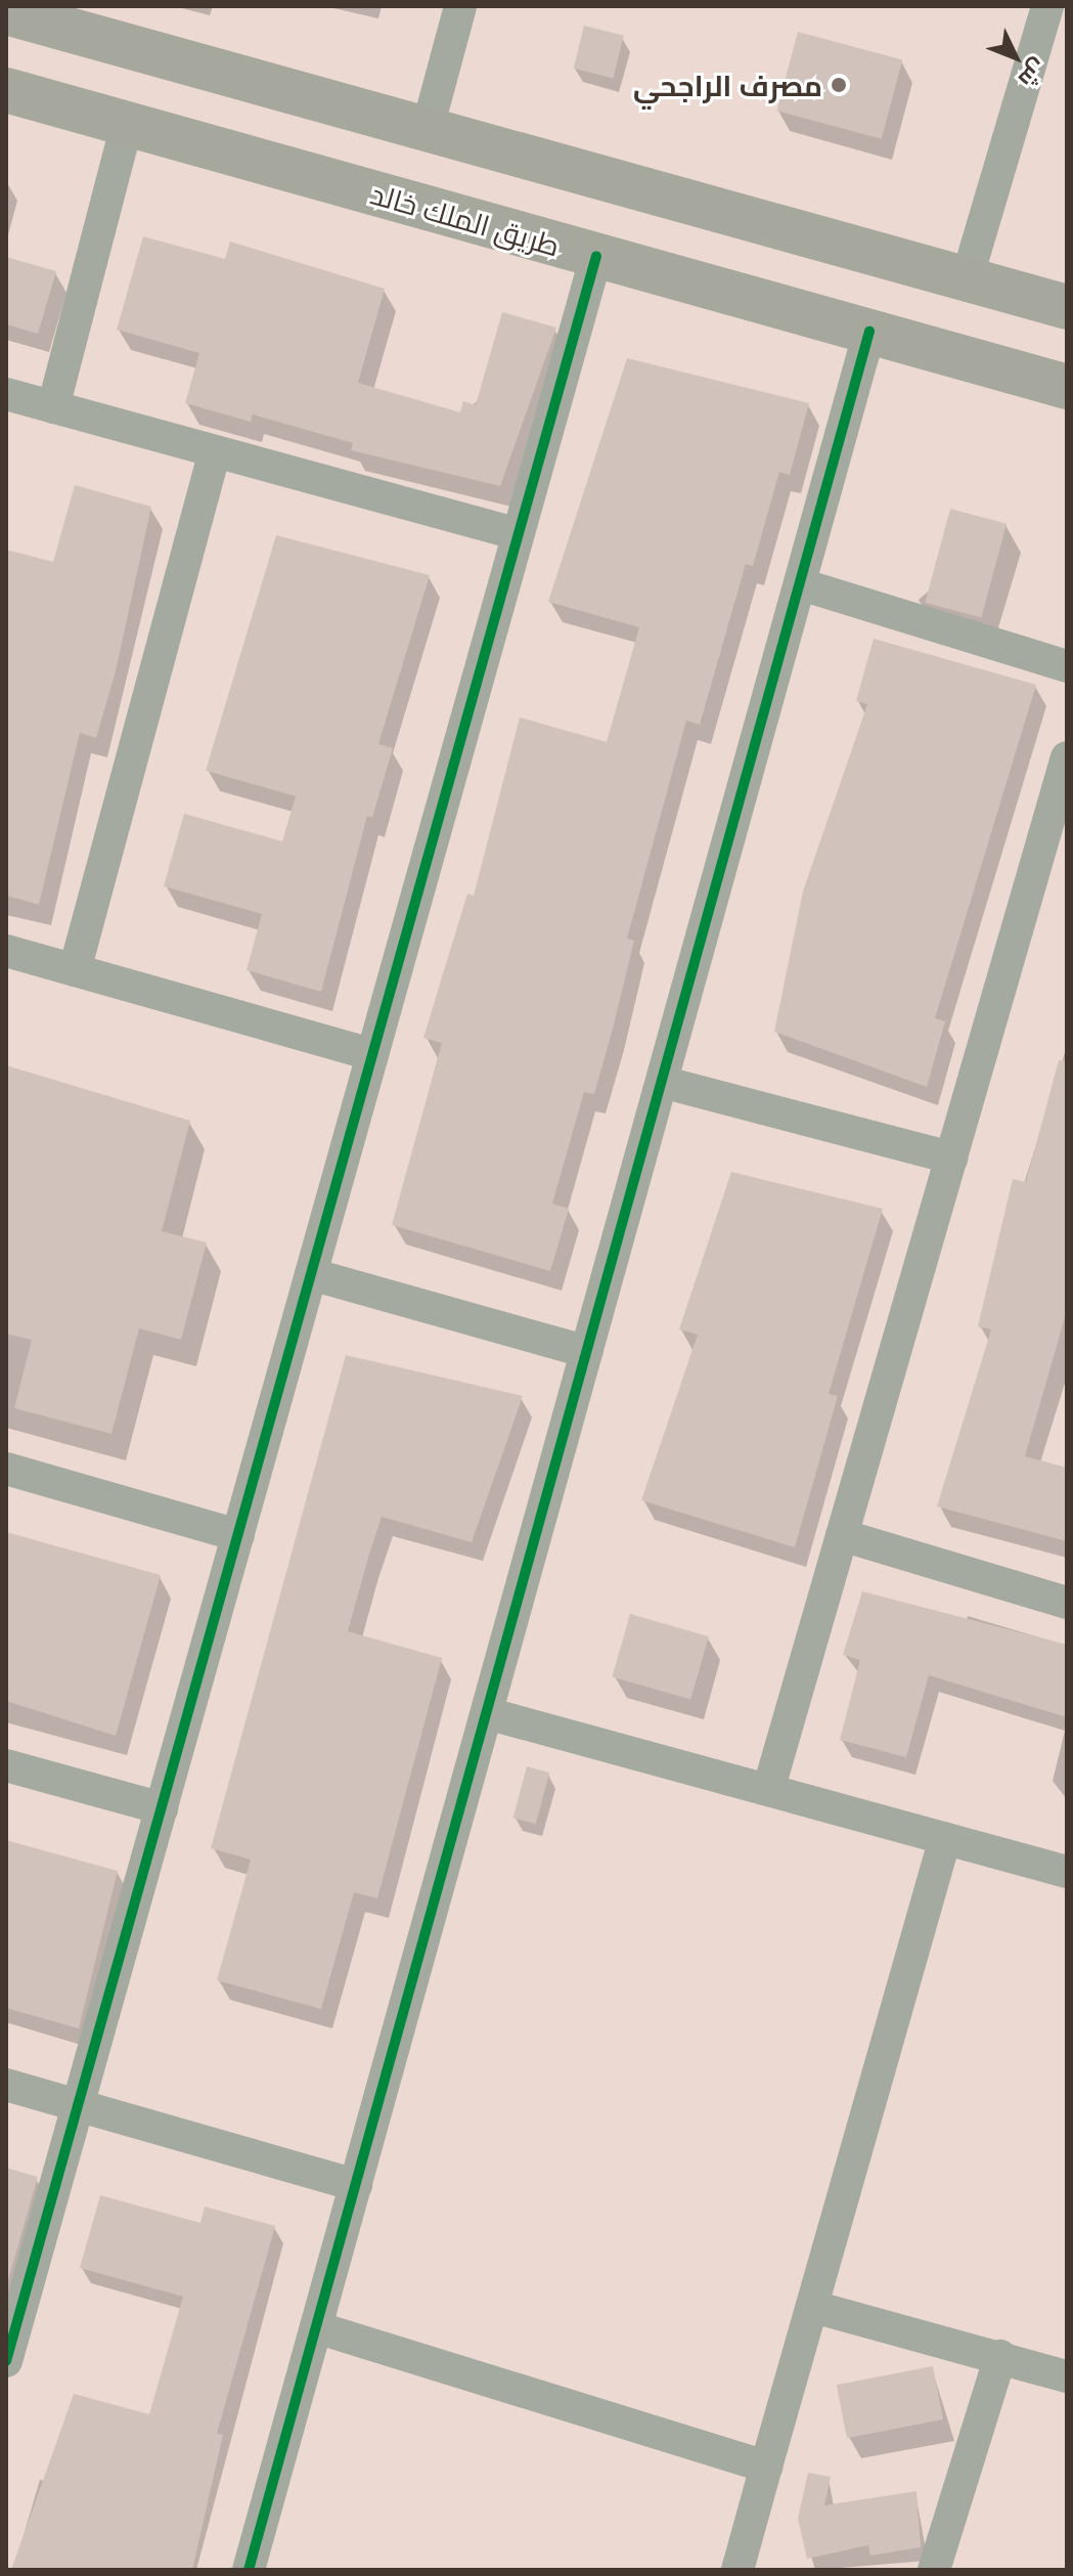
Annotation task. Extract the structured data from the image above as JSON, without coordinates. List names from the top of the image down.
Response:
{
  "streets": {
    "main road": ["طريق الملك خالد"]
  },
  "places": ["مصرف الراجحي"],
  "north": "bottom right"
}
